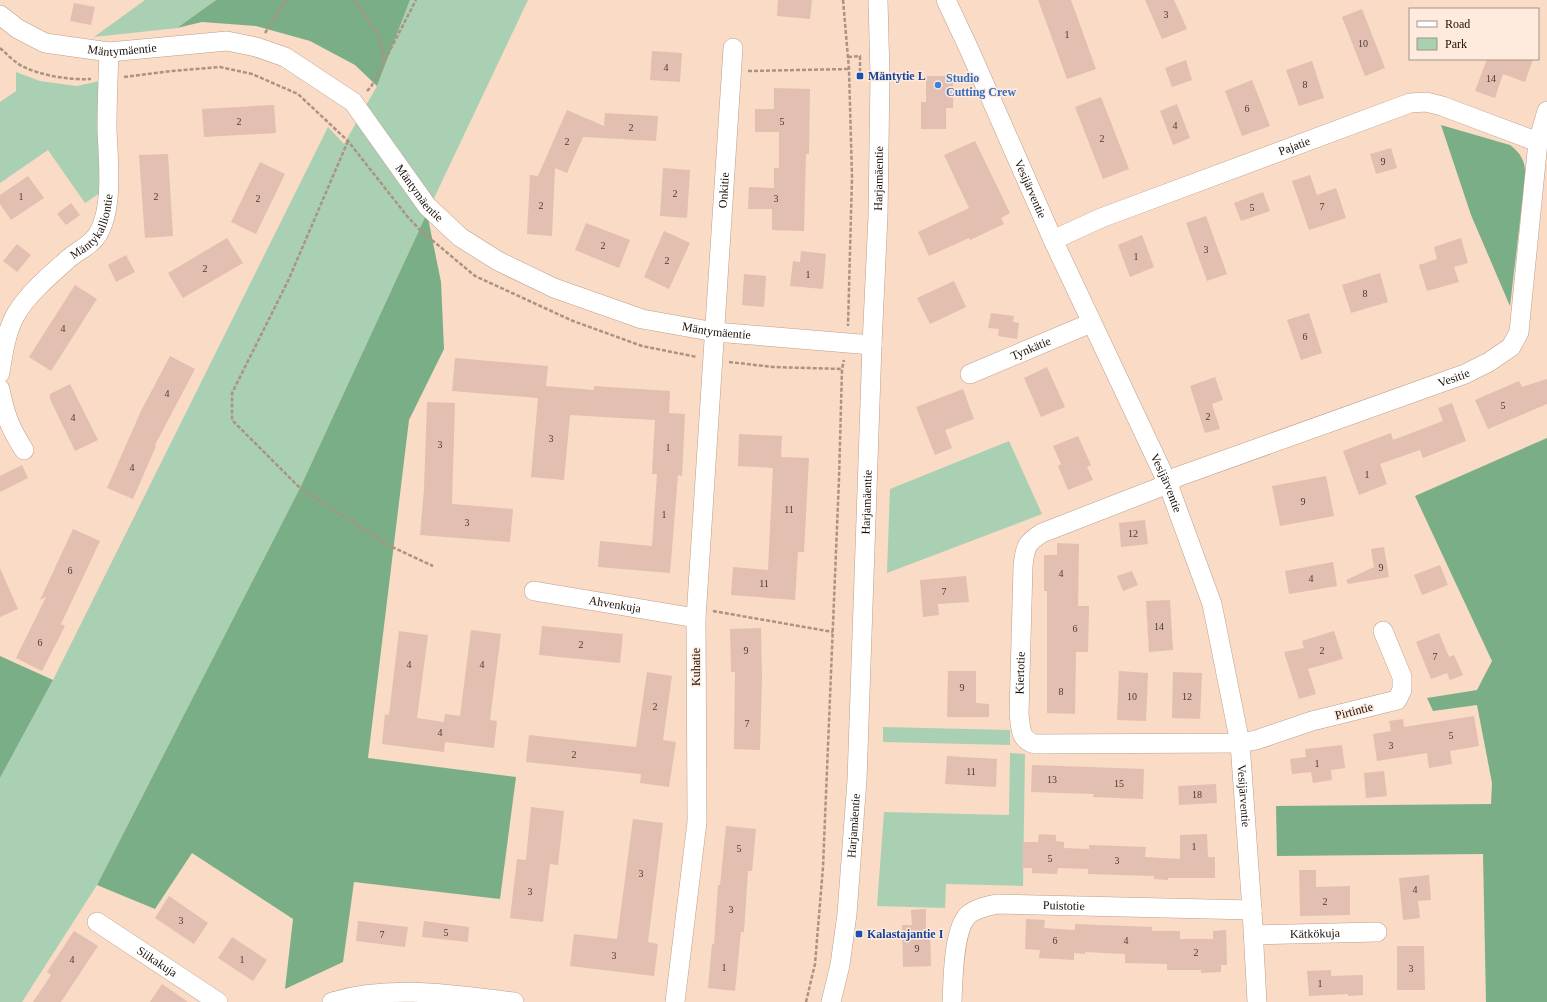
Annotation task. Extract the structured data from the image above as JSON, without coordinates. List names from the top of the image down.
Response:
{
  "streets": {
    "street": [
      "Mäntymäentie",
      "Pajatie",
      "Harjamäentie",
      "Vesijärventie",
      "Onkitie",
      "Mäntykalliontie",
      "Tynkätie",
      "Vesitie",
      "Ahvenkuja",
      "Kuhatie",
      "Kiertotie",
      "Pirtintie",
      "Puistotie",
      "Kätkökuja",
      "Siikakuja"
    ]
  },
  "crossings": [
    ["Mäntymäentie", "Harjamäentie"],
    ["Mäntymäentie", "Onkitie"],
    ["Mäntymäentie", "Mäntykalliontie"],
    ["Mäntymäentie", "Kuhatie"],
    ["Pajatie", "Vesijärventie"],
    ["Pajatie", "Vesitie"],
    ["Vesijärventie", "Tynkätie"],
    ["Vesijärventie", "Vesitie"],
    ["Vesijärventie", "Kiertotie"],
    ["Vesijärventie", "Pirtintie"],
    ["Vesijärventie", "Puistotie"],
    ["Vesijärventie", "Kätkökuja"],
    ["Onkitie", "Kuhatie"],
    ["Vesitie", "Kiertotie"],
    ["Ahvenkuja", "Kuhatie"],
    ["Kiertotie", "Pirtintie"]
  ],
  "places": {
    "transit": ["Mäntytie L", "Kalastajantie I"],
    "other": ["Studio Cutting Crew"]
  },
  "house_numbers": [
    "3",
    "1",
    "10",
    "4",
    "14",
    "8",
    "6",
    "2",
    "5",
    "4",
    "2",
    "2",
    "2",
    "9",
    "2",
    "1",
    "2",
    "2",
    "3",
    "2",
    "7",
    "5",
    "2",
    "3",
    "1",
    "2",
    "2",
    "1",
    "8",
    "4",
    "6",
    "4",
    "5",
    "2",
    "4",
    "3",
    "3",
    "1",
    "4",
    "1",
    "9",
    "11",
    "1",
    "3",
    "12",
    "9",
    "6",
    "4",
    "4",
    "11",
    "7",
    "14",
    "6",
    "6",
    "2",
    "9",
    "2",
    "7",
    "4",
    "4",
    "9",
    "8",
    "10",
    "12",
    "2",
    "7",
    "4",
    "5",
    "3",
    "2",
    "1",
    "11",
    "13",
    "15",
    "18",
    "1",
    "5",
    "5",
    "3",
    "3",
    "4",
    "3",
    "2",
    "3",
    "3",
    "5",
    "7",
    "6",
    "4",
    "9",
    "2",
    "3",
    "4",
    "1",
    "1",
    "3",
    "1"
  ],
  "legend": ["Road", "Park"]
}
